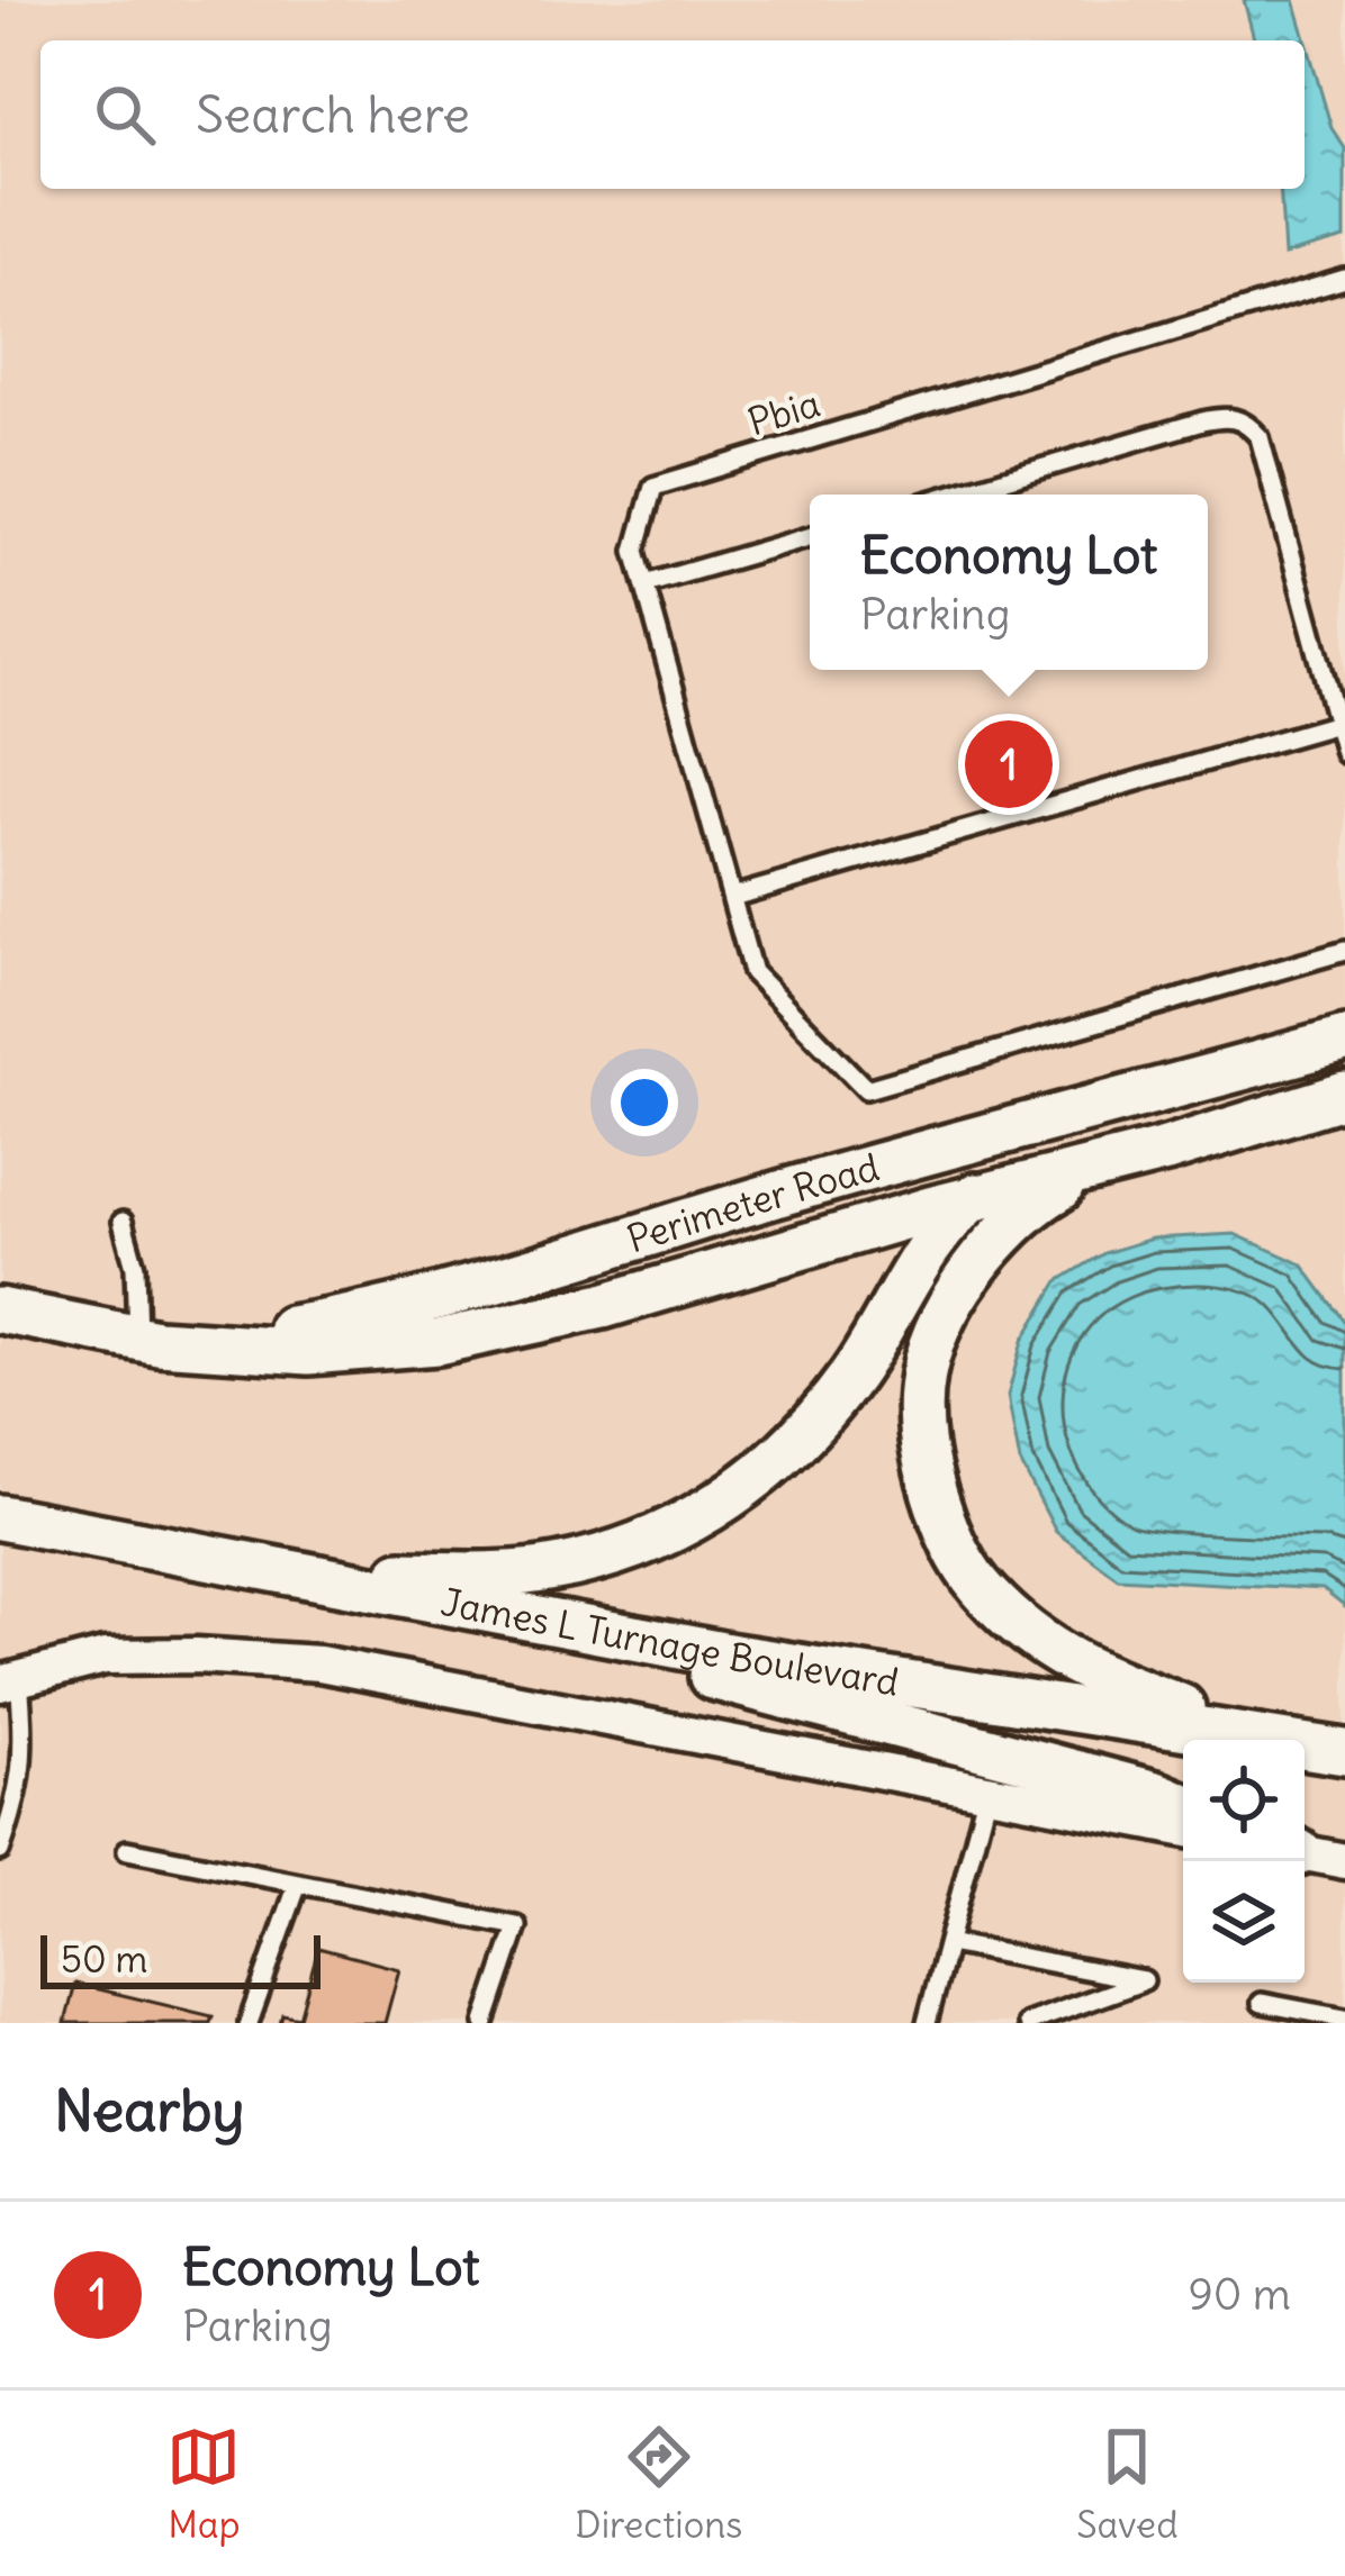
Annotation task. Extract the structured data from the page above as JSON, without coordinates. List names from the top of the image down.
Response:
{
  "streets": {
    "street": ["Perimeter Road", "James L Turnage Boulevard"],
    "lane": ["Pbia"]
  },
  "scale_bar": "50 m",
  "page": {
    "search": "Search here",
    "popup": ["Economy Lot", "Parking"],
    "pins": "1",
    "scale": "50 m",
    "heading": "Nearby",
    "list": [
      {
        "mark": "1",
        "name": "Economy Lot",
        "note": "Parking",
        "value": "90 m"
      }
    ],
    "nav": ["Map", "Directions", "Saved"]
  }
}
